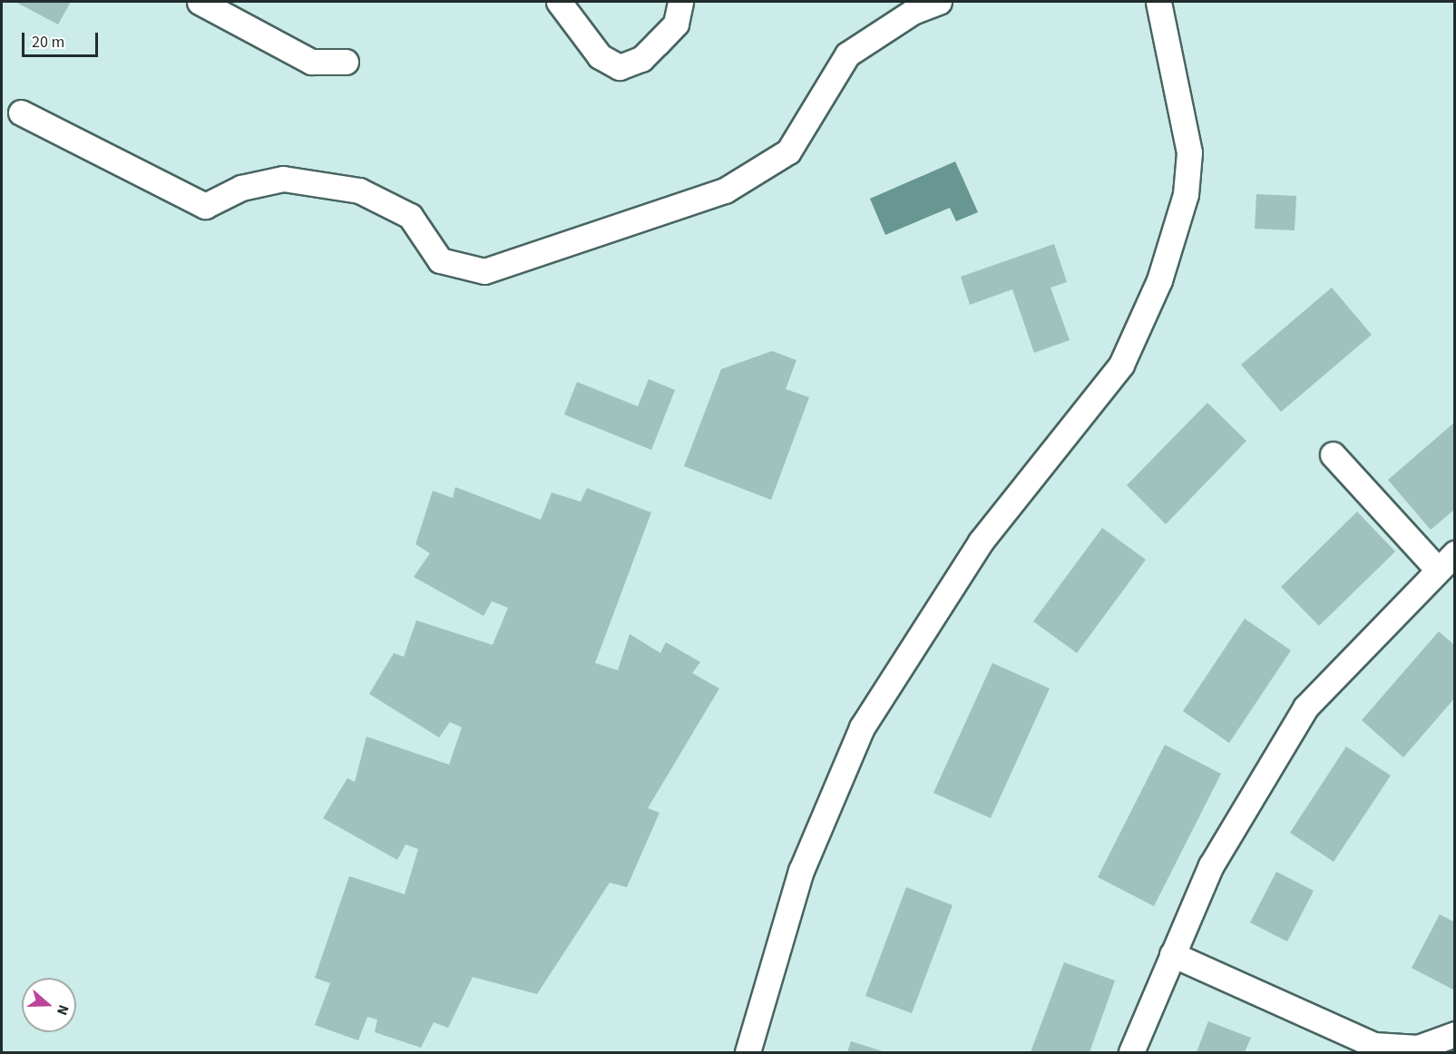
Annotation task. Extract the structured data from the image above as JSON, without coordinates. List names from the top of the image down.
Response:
{
  "scale_bar": "20 m",
  "north": "right"
}
